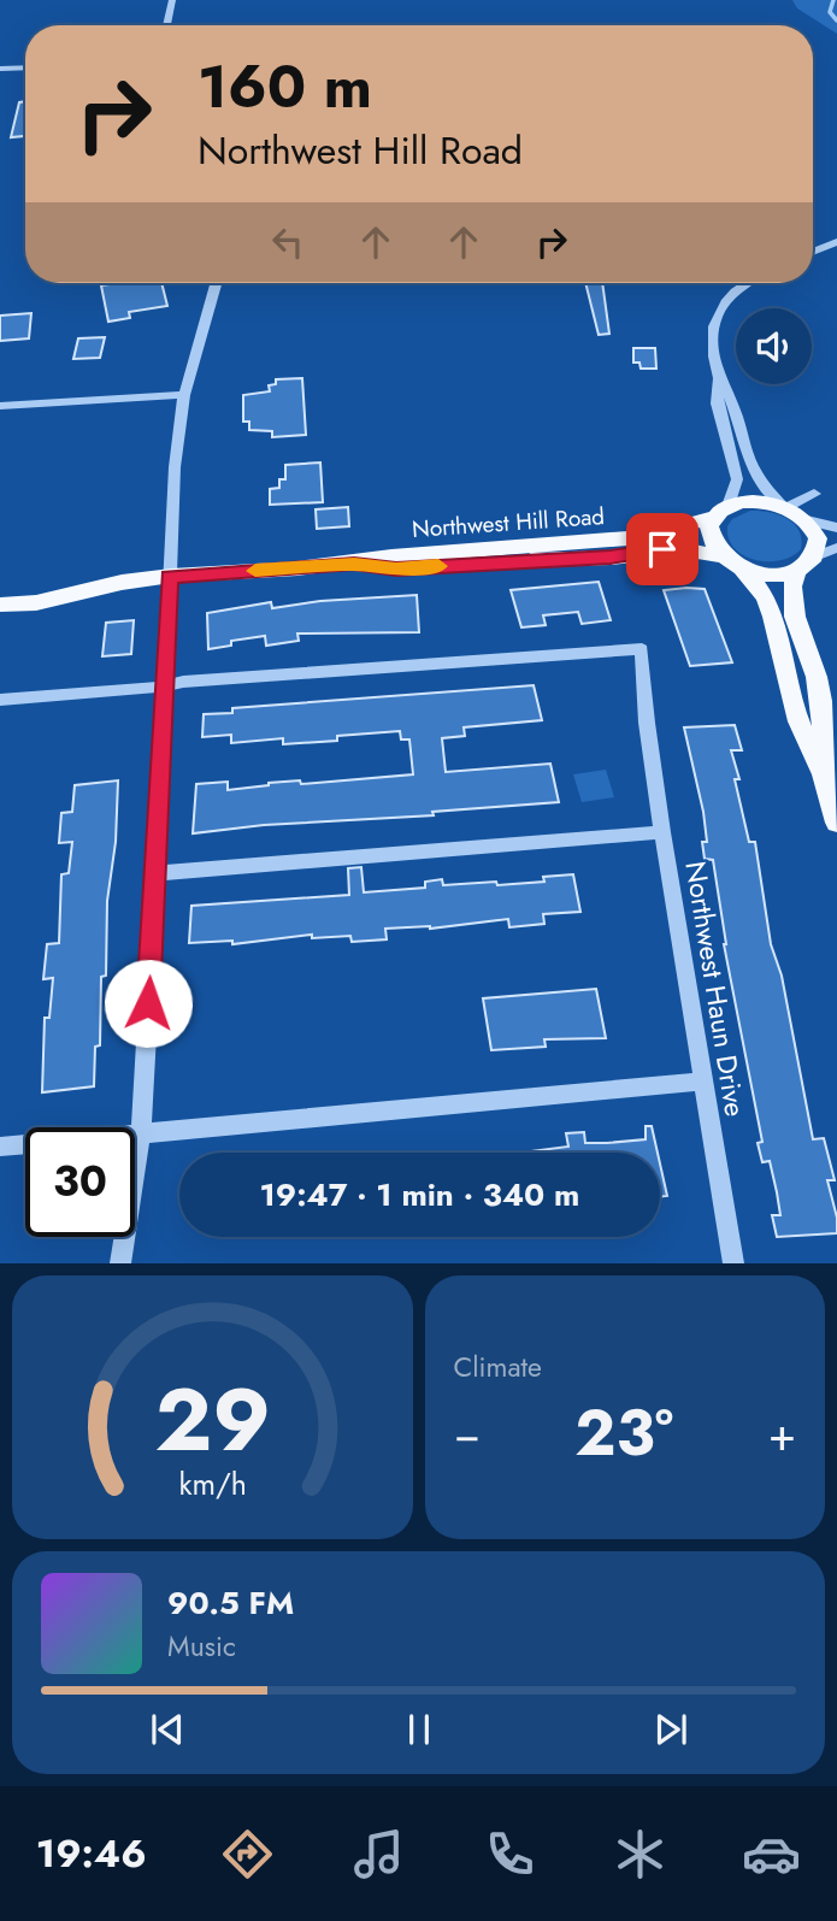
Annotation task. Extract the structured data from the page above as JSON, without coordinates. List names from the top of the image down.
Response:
{
  "streets": {
    "main road": ["Northwest Hill Road"],
    "street": ["Northwest Haun Drive"]
  },
  "page": {
    "turn": ["160 m", "Northwest Hill Road"],
    "limit": "30",
    "trip": "19:47 · 1 min · 340 m",
    "tile": "Climate",
    "heat": ["−", "23°", "+"],
    "song": ["90.5 FM", "Music"],
    "tabs": "19:46",
    "gauge": ["29", "km/h"]
  }
}
